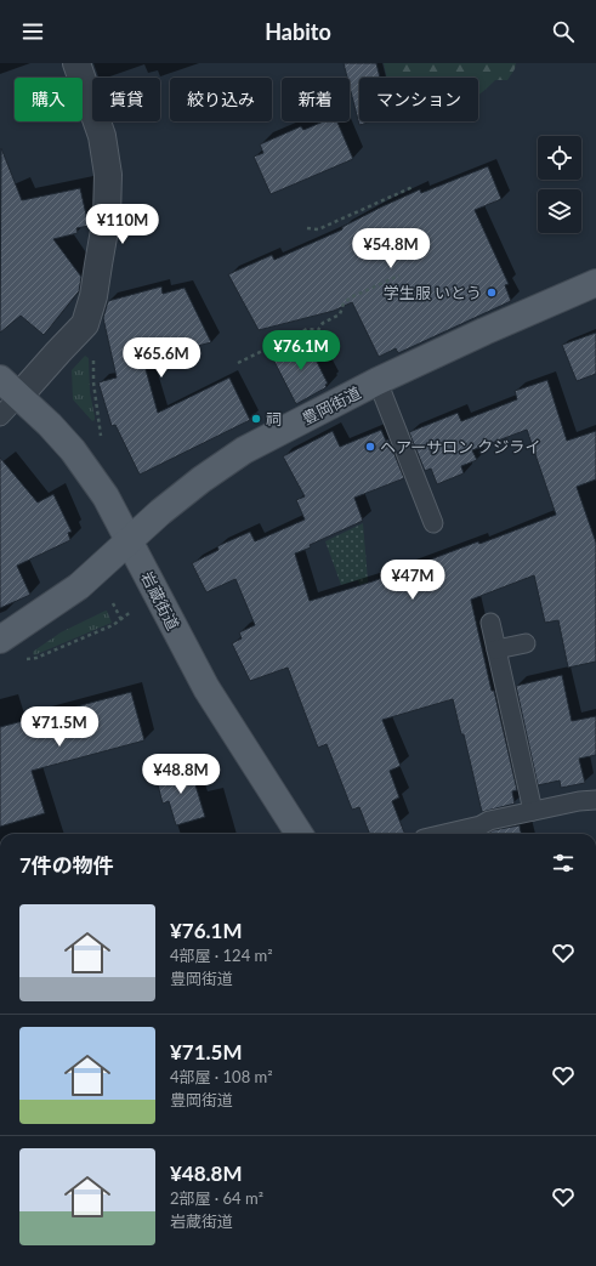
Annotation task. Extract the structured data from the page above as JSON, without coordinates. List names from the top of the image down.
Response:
{
  "streets": {
    "main road": ["豊岡街道", "岩蔵街道"]
  },
  "crossings": [
    ["豊岡街道", "岩蔵街道"]
  ],
  "places": ["学生服 いとう", "祠", "ヘアーサロン クジライ"],
  "page": {
    "header": "Habito",
    "chip": [
      "購入",
      "賃貸",
      "絞り込み",
      "新着",
      "マンション"
    ],
    "price": [
      "¥110M",
      "¥54.8M",
      "¥76.1M",
      "¥65.6M",
      "¥47M",
      "¥71.5M",
      "¥48.8M"
    ],
    "heading": "7件の物件",
    "list": [
      {
        "name": "¥76.1M",
        "note": "4部屋 · 124 m² · 豊岡街道"
      },
      {
        "name": "¥71.5M",
        "note": "4部屋 · 108 m² · 豊岡街道"
      },
      {
        "name": "¥48.8M",
        "note": "2部屋 · 64 m² · 岩蔵街道"
      }
    ]
  }
}
